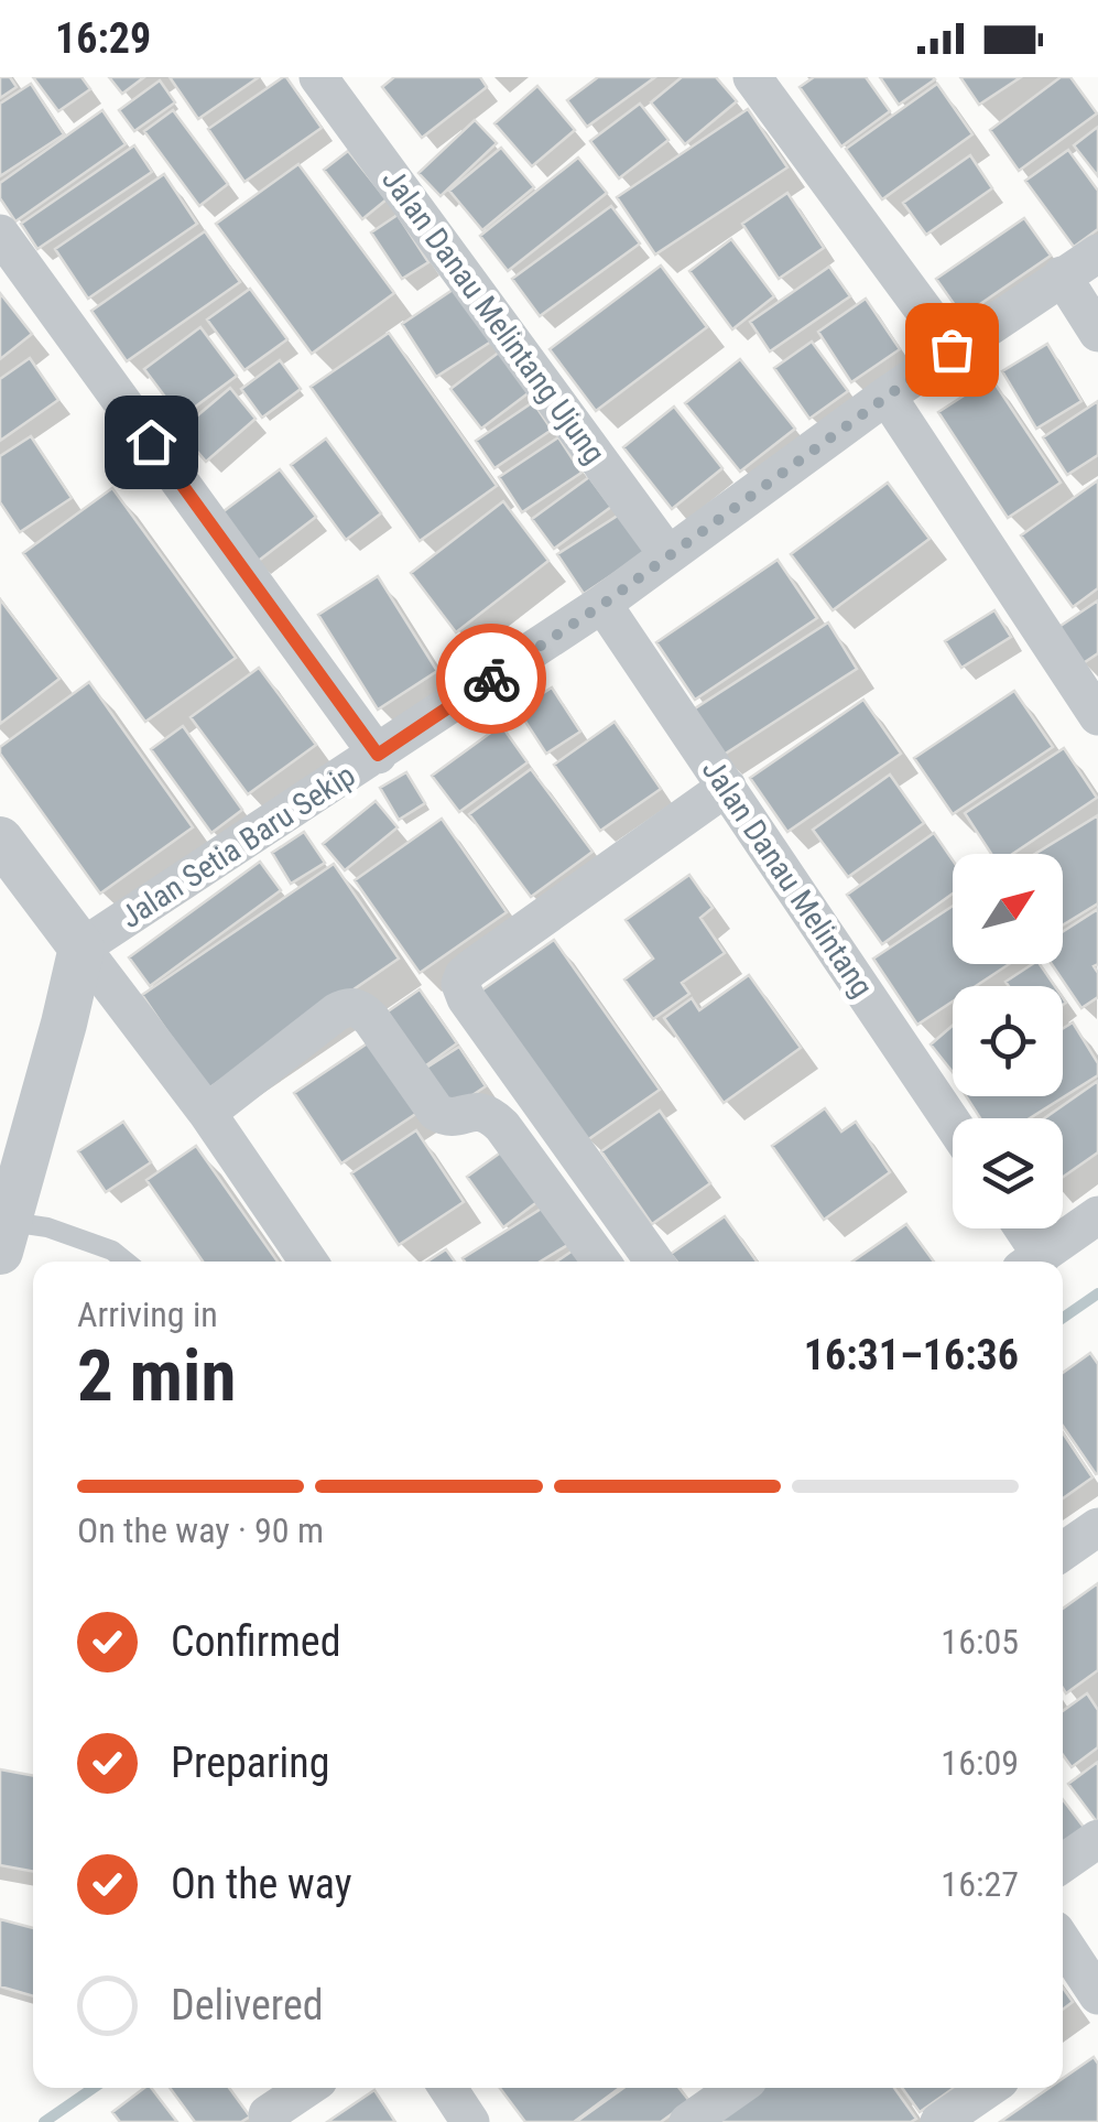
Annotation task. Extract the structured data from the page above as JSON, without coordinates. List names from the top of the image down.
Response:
{
  "streets": {
    "street": ["Jalan Danau Melintang Ujung", "Jalan Setia Baru Sekip", "Jalan Danau Melintang"]
  },
  "crossings": [
    ["Jalan Danau Melintang Ujung", "Jalan Setia Baru Sekip"],
    ["Jalan Setia Baru Sekip", "Jalan Danau Melintang"]
  ],
  "north": "top right",
  "page": {
    "status": "16:29",
    "heading": ["2 min", "Arriving in", "16:31–16:36"],
    "bar": "On the way · 90 m",
    "list": [
      ["Confirmed", "16:05"],
      ["Preparing", "16:09"],
      ["On the way", "16:27"],
      "Delivered"
    ]
  }
}
